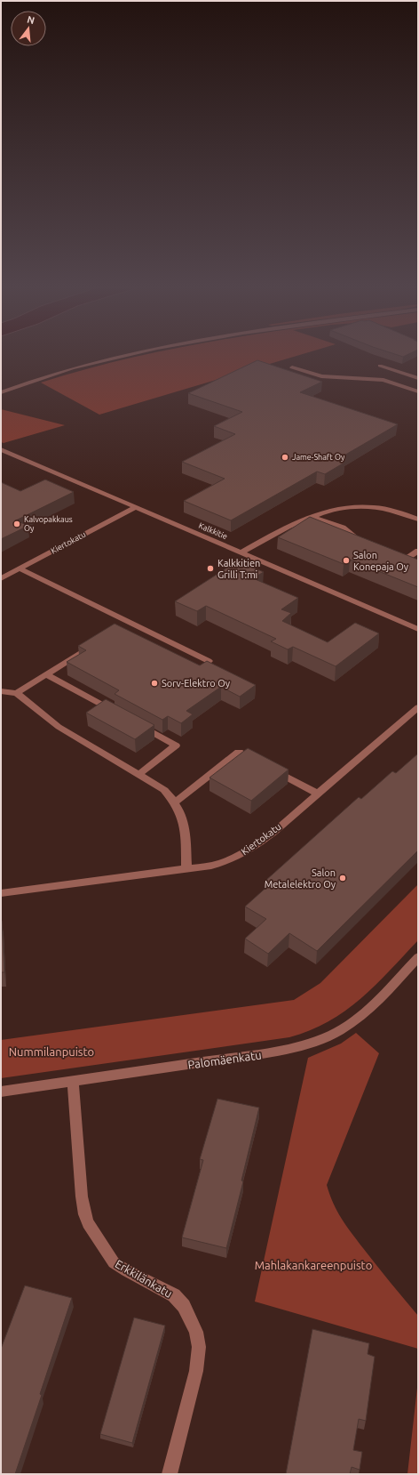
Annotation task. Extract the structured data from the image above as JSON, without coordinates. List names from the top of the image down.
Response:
{
  "streets": {
    "street": [
      "Kalkkitie",
      "Kiertokatu",
      "Palomäenkatu",
      "Erkkilänkatu"
    ]
  },
  "crossings": [
    ["Kalkkitie", "Kiertokatu"],
    ["Palomäenkatu", "Erkkilänkatu"]
  ],
  "parks": ["Nummilanpuisto", "Mahlakankareenpuisto"],
  "places": [
    "Jame-Shaft Oy",
    "Kalvopakkaus Oy",
    "Salon Konepaja Oy",
    "Kalkkitien Grilli T:mi",
    "Sorv-Elektro Oy",
    "Salon Metalelektro Oy"
  ],
  "north": "top"
}
